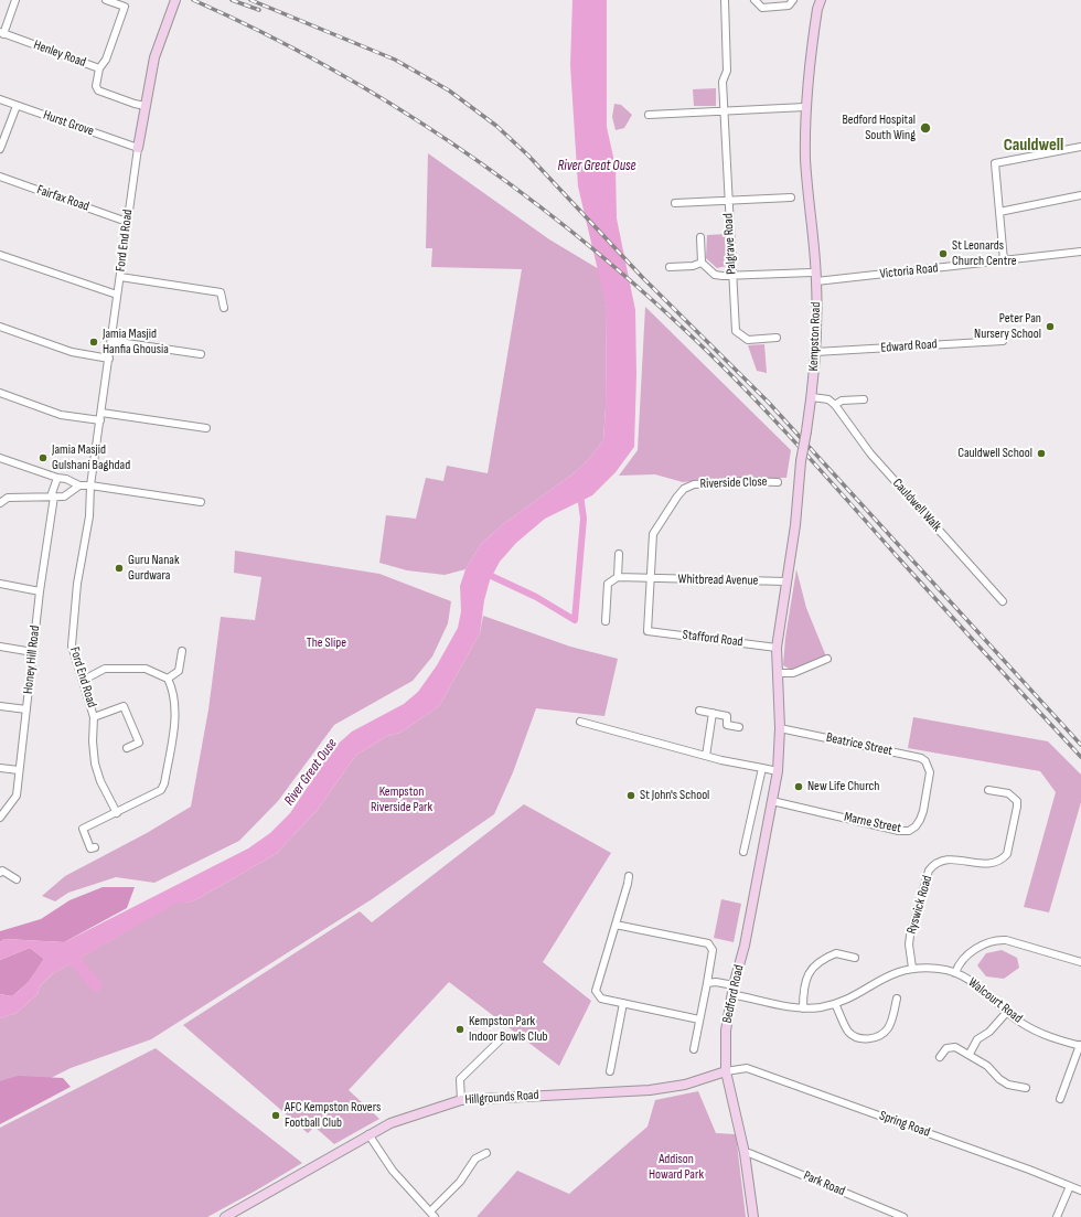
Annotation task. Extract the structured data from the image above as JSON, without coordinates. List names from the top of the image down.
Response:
{
  "streets": {
    "main road": [
      "Ford End Road",
      "Kempston Road",
      "Bedford Road",
      "Hillgrounds Road"
    ],
    "street": [
      "Henley Road",
      "Hurst Grove",
      "Fairfax Road",
      "Palgrave Road",
      "Victoria Road",
      "Edward Road",
      "Riverside Close",
      "Cauldwell Walk",
      "Whitbread Avenue",
      "Stafford Road",
      "Honey Hill Road",
      "Beatrice Street",
      "Marne Street",
      "Ryswick Road",
      "Walcourt Road",
      "Spring Road",
      "Park Road"
    ]
  },
  "crossings": [
    ["Henley Road", "Ford End Road"],
    ["Hurst Grove", "Ford End Road"],
    ["Fairfax Road", "Ford End Road"],
    ["Palgrave Road", "Victoria Road"],
    ["Victoria Road", "Kempston Road"],
    ["Kempston Road", "Edward Road"],
    ["Kempston Road", "Whitbread Avenue"],
    ["Kempston Road", "Stafford Road"],
    ["Kempston Road", "Bedford Road"],
    ["Riverside Close", "Whitbread Avenue"],
    ["Riverside Close", "Stafford Road"],
    ["Beatrice Street", "Marne Street"],
    ["Beatrice Street", "Bedford Road"],
    ["Marne Street", "Bedford Road"],
    ["Ryswick Road", "Walcourt Road"],
    ["Bedford Road", "Walcourt Road"],
    ["Bedford Road", "Hillgrounds Road"],
    ["Bedford Road", "Spring Road"],
    ["Bedford Road", "Park Road"],
    ["Hillgrounds Road", "Spring Road"]
  ],
  "districts": ["Cauldwell"],
  "water": ["River Great Ouse"],
  "parks": ["The Slipe", "Kempston Riverside Park", "Addison Howard Park"],
  "places": [
    "Bedford Hospital South Wing",
    "St Leonards Church Centre",
    "Peter Pan Nursery School",
    "Jamia Masjid Hanfia Ghousia",
    "Cauldwell School",
    "Jamia Masjid Gulshani Baghdad",
    "Guru Nanak Gurdwara",
    "New Life Church",
    "St John's School",
    "Kempston Park Indoor Bowls Club",
    "AFC Kempston Rovers Football Club"
  ]
}
